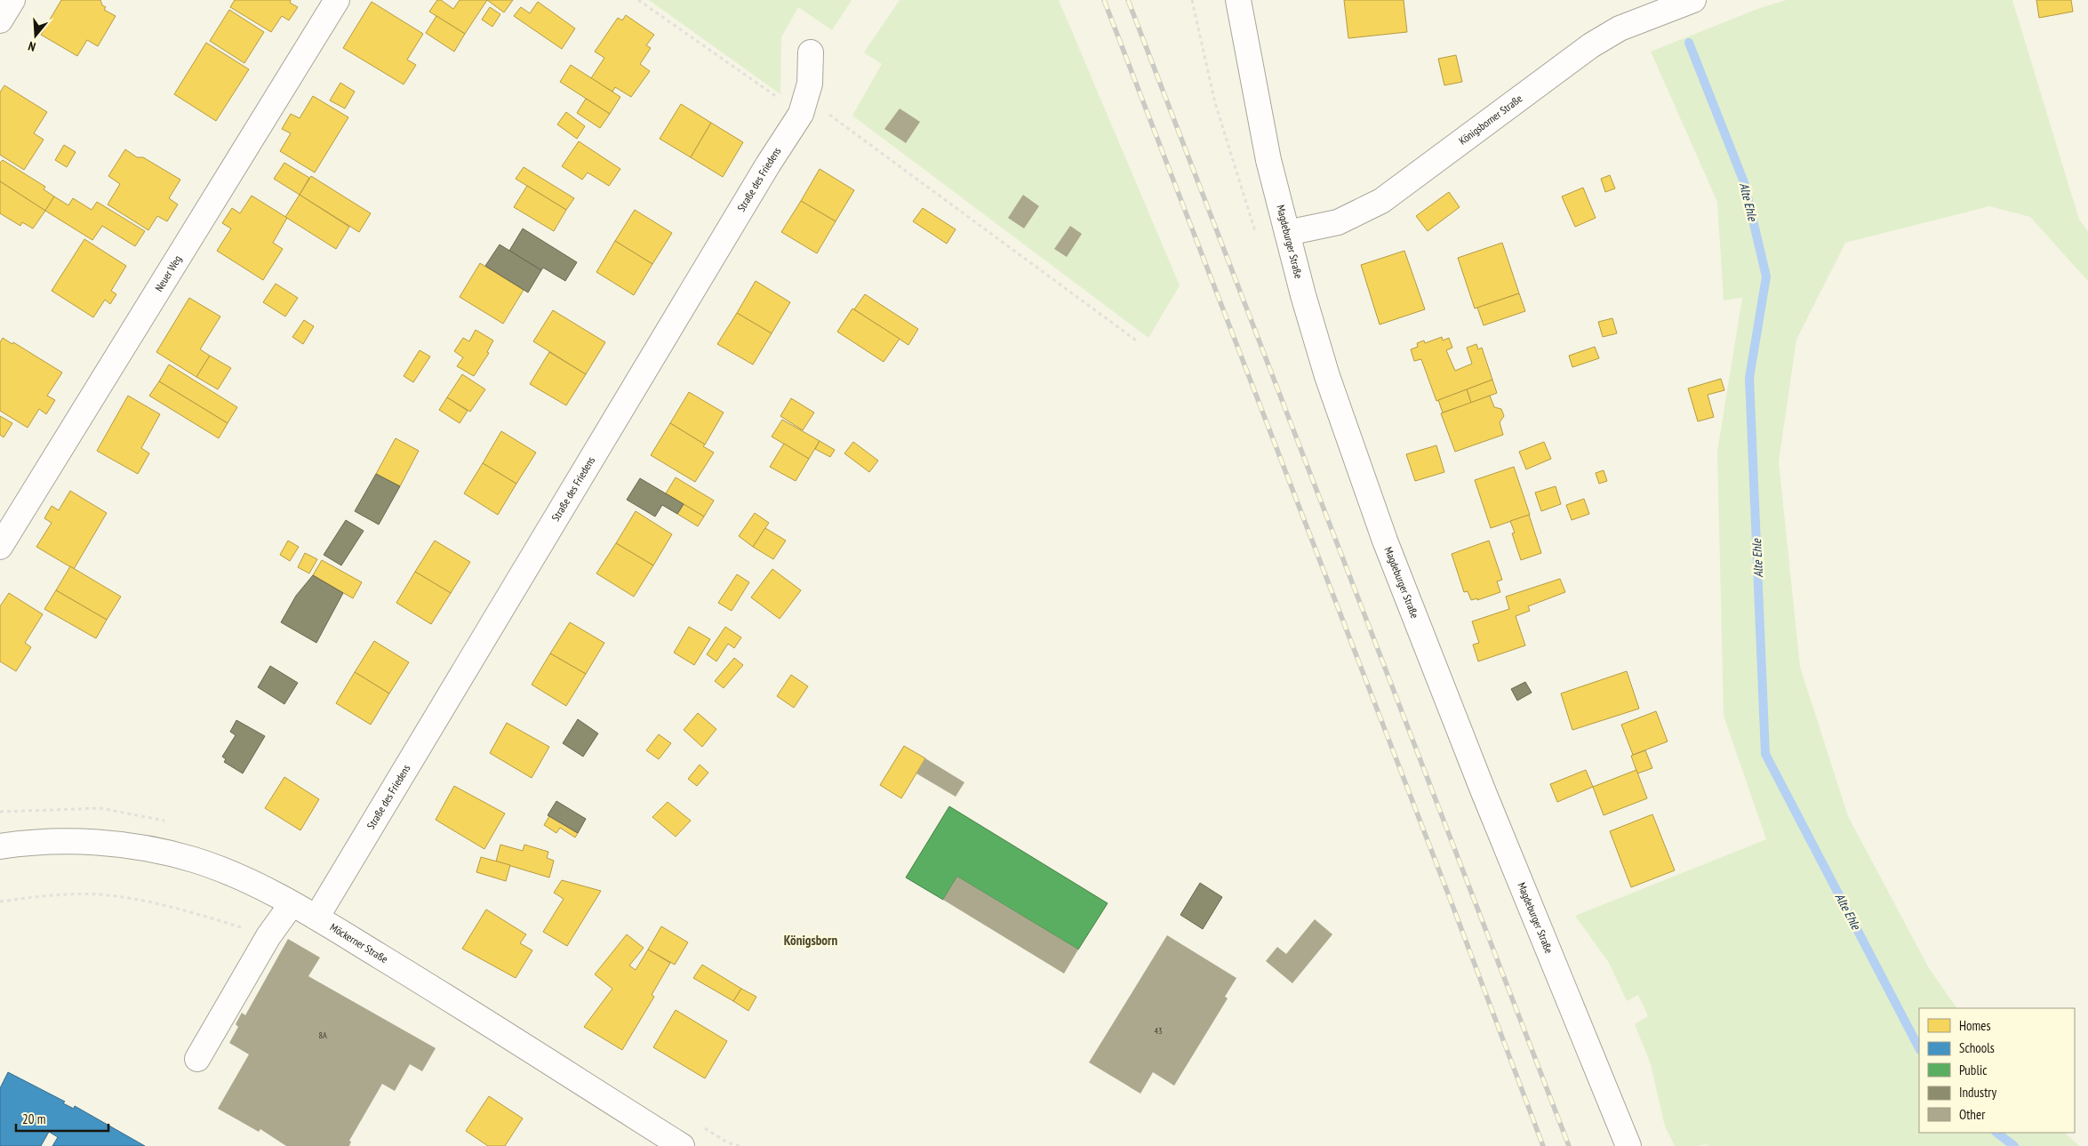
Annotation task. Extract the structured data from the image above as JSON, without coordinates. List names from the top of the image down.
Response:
{
  "streets": {
    "street": [
      "Königsborner Straße",
      "Straße des Friedens",
      "Magdeburger Straße",
      "Neuer Weg",
      "Möckerner Straße"
    ]
  },
  "crossings": [
    ["Königsborner Straße", "Magdeburger Straße"],
    ["Straße des Friedens", "Möckerner Straße"]
  ],
  "districts": ["Königsborn"],
  "water": ["Alte Ehle"],
  "house_numbers": ["43", "8A"],
  "legend": [
    "Homes",
    "Schools",
    "Public",
    "Industry",
    "Other"
  ],
  "scale_bar": "20 m",
  "north": "bottom"
}
